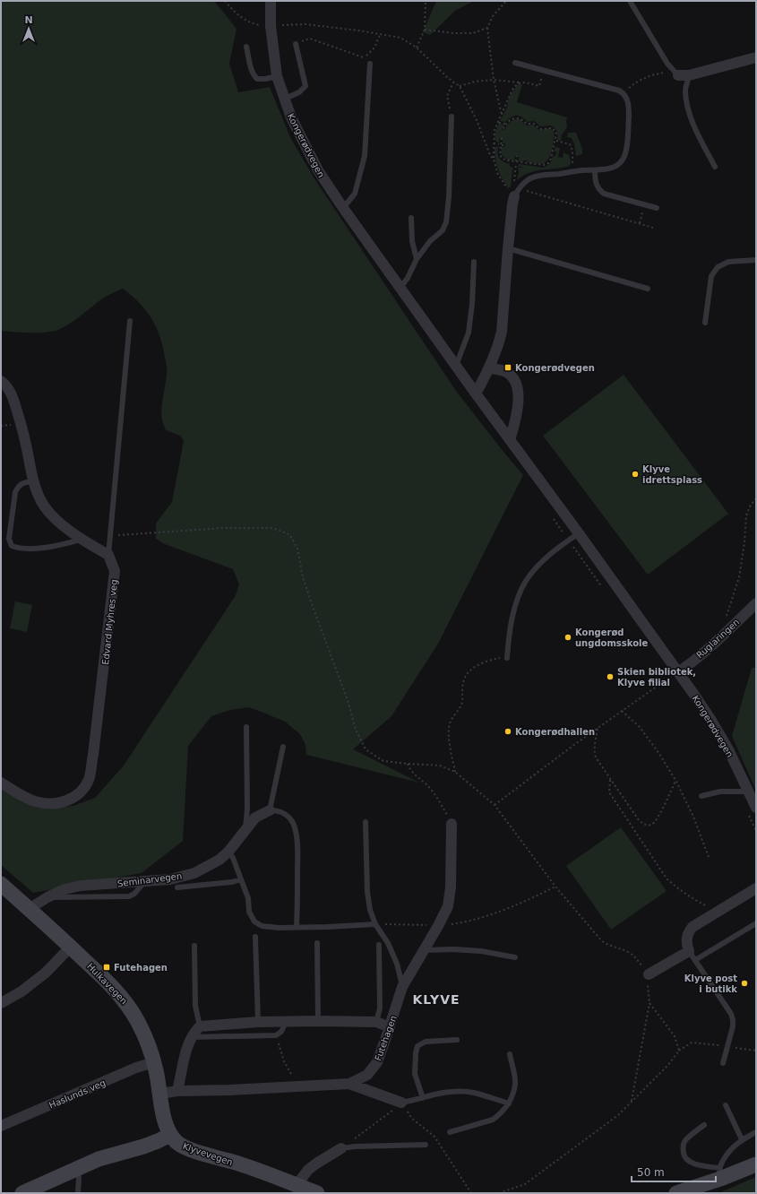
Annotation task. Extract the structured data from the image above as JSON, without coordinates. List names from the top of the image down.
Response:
{
  "streets": {
    "main road": ["Hulkavegen", "Klyvevegen"],
    "street": [
      "Kongerødvegen",
      "Edvard Myhres veg",
      "Ruglaringen",
      "Seminarvegen",
      "Futehagen",
      "Haslunds veg"
    ]
  },
  "crossings": [
    ["Kongerødvegen", "Ruglaringen"],
    ["Seminarvegen", "Hulkavegen"],
    ["Hulkavegen", "Futehagen"],
    ["Hulkavegen", "Haslunds veg"],
    ["Hulkavegen", "Klyvevegen"]
  ],
  "districts": ["KLYVE"],
  "places": {
    "transit": ["Kongerødvegen", "Futehagen"],
    "other": [
      "Klyve idrettsplass",
      "Kongerød ungdomsskole",
      "Skien bibliotek, Klyve filial",
      "Kongerødhallen",
      "Klyve post i butikk"
    ]
  },
  "scale_bar": "50 m",
  "north": "top"
}
